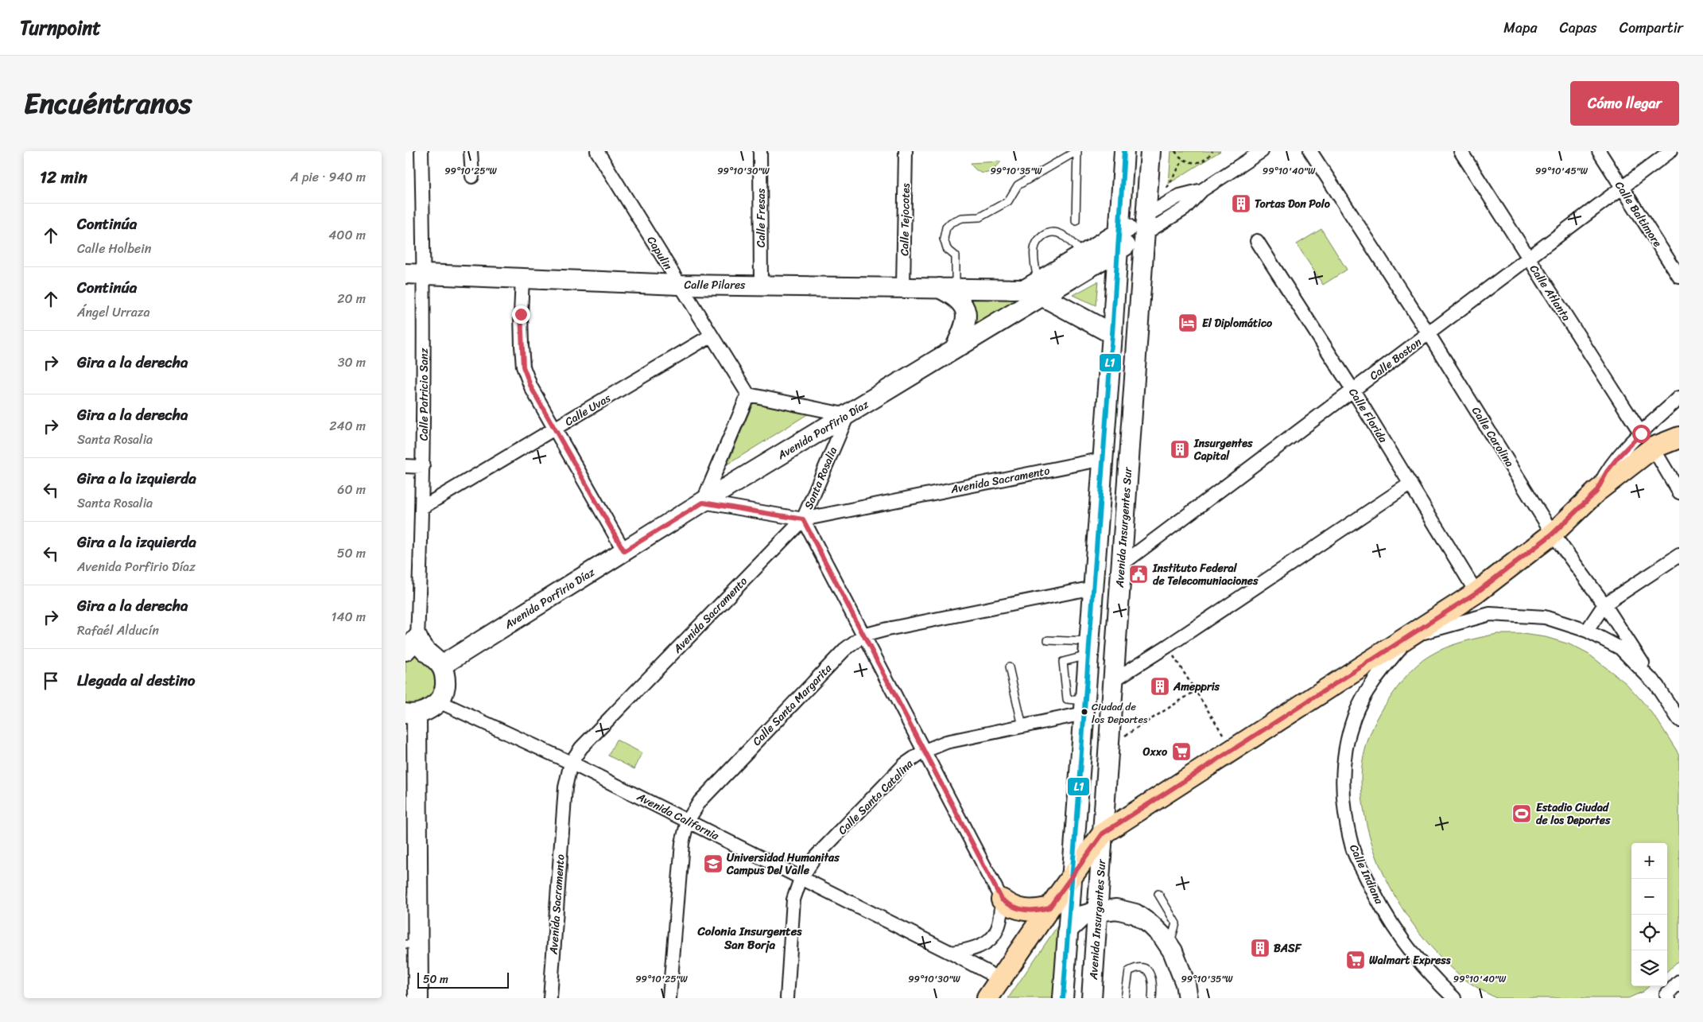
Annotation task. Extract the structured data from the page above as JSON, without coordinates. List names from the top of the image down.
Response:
{
  "streets": {
    "street": [
      "Calle Baltimore",
      "Calle Fresas",
      "Calle Tejocotes",
      "Capulin",
      "Calle Pilares",
      "Calle Atlanta",
      "Calle Boston",
      "Calle Patricio Sanz",
      "Calle Uvas",
      "Calle Florida",
      "Avenida Porfirio Díaz",
      "Calle Carolina",
      "Santa Rosalia",
      "Avenida Sacramento",
      "Avenida Insurgentes Sur",
      "Calle Santa Margarita",
      "Calle Santa Catalina",
      "Avenida California",
      "Calle Indiana"
    ]
  },
  "crossings": [
    ["Calle Baltimore", "Calle Boston"],
    ["Calle Fresas", "Calle Pilares"],
    ["Calle Tejocotes", "Calle Pilares"],
    ["Capulin", "Calle Pilares"],
    ["Capulin", "Calle Uvas"],
    ["Calle Pilares", "Calle Patricio Sanz"],
    ["Calle Pilares", "Avenida Porfirio Díaz"],
    ["Calle Atlanta", "Calle Boston"],
    ["Calle Boston", "Calle Florida"],
    ["Calle Boston", "Calle Carolina"],
    ["Calle Boston", "Avenida Insurgentes Sur"],
    ["Calle Patricio Sanz", "Calle Uvas"],
    ["Avenida Porfirio Díaz", "Santa Rosalia"],
    ["Avenida Porfirio Díaz", "Avenida Insurgentes Sur"],
    ["Santa Rosalia", "Avenida Sacramento"],
    ["Santa Rosalia", "Calle Santa Margarita"],
    ["Santa Rosalia", "Calle Santa Catalina"],
    ["Avenida Sacramento", "Avenida California"],
    ["Calle Santa Margarita", "Avenida California"],
    ["Calle Santa Catalina", "Avenida California"]
  ],
  "districts": ["Colonia Insurgentes San Borja"],
  "places": {
    "building": [
      "Tortas Don Polo",
      "Insurgentes Capital",
      "Ameppris",
      "BASF"
    ],
    "hotel": ["El Diplomático"],
    "public building": ["Instituto Federal de Telecomuniaciones"],
    "other": ["Ciudad de los Deportes"],
    "supermarket": ["Oxxo", "Walmart Express"],
    "sports": ["Estadio Ciudad de los Deportes"],
    "school or university": ["Universidad Humanitas Campus Del Valle"]
  },
  "lines": ["transit line L1"],
  "scale_bar": "50 m",
  "page": {
    "header": "Turnpoint",
    "nav": ["Mapa", "Capas", "Compartir"],
    "title": "Encuéntranos",
    "buttons": "Cómo llegar",
    "heading": ["12 min", "A pie · 940 m"],
    "list": [
      ["Continúa", "Calle Holbein", "400 m"],
      ["Continúa", "Ángel Urraza", "20 m"],
      ["Gira a la derecha", "30 m"],
      ["Gira a la derecha", "Santa Rosalia", "240 m"],
      ["Gira a la izquierda", "Santa Rosalia", "60 m"],
      ["Gira a la izquierda", "Avenida Porfirio Díaz", "50 m"],
      ["Gira a la derecha", "Rafaél Alducín", "140 m"],
      "Llegada al destino"
    ],
    "map_buttons": ["+", "−"],
    "scale": "50 m"
  },
  "coordinates": [
    "99°10'25\"W",
    "99°10'30\"W",
    "99°10'35\"W",
    "99°10'40\"W",
    "99°10'45\"W"
  ]
}
